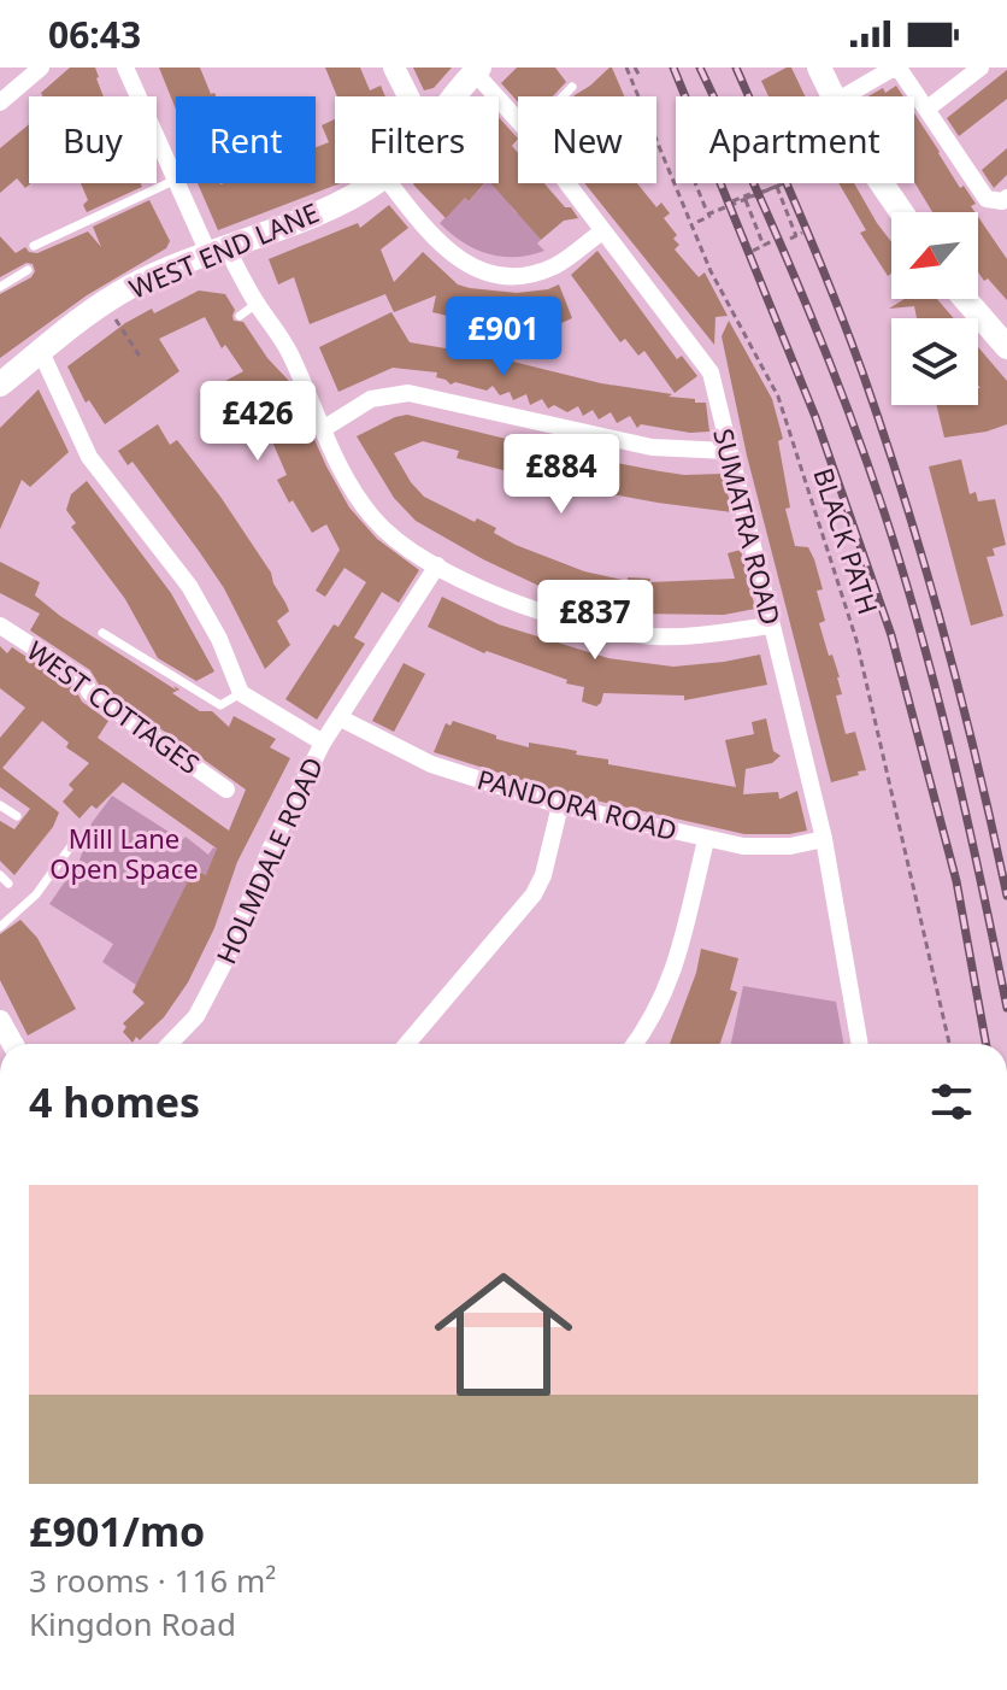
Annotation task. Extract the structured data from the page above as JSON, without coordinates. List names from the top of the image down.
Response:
{
  "streets": {
    "main road": ["WEST END LANE"],
    "street": [
      "SUMATRA ROAD",
      "WEST COTTAGES",
      "PANDORA ROAD",
      "HOLMDALE ROAD"
    ],
    "path": ["BLACK PATH"]
  },
  "crossings": [
    ["WEST END LANE", "SUMATRA ROAD"],
    ["SUMATRA ROAD", "PANDORA ROAD"],
    ["PANDORA ROAD", "HOLMDALE ROAD"]
  ],
  "parks": ["Mill Lane Open Space"],
  "north": "bottom left",
  "page": {
    "status": "06:43",
    "chip": [
      "Buy",
      "Rent",
      "Filters",
      "New",
      "Apartment"
    ],
    "price": [
      "£901",
      "£426",
      "£884",
      "£837"
    ],
    "heading": "4 homes",
    "list": [
      {
        "name": "£901/mo",
        "note": "3 rooms · 116 m² · Kingdon Road"
      }
    ]
  }
}
